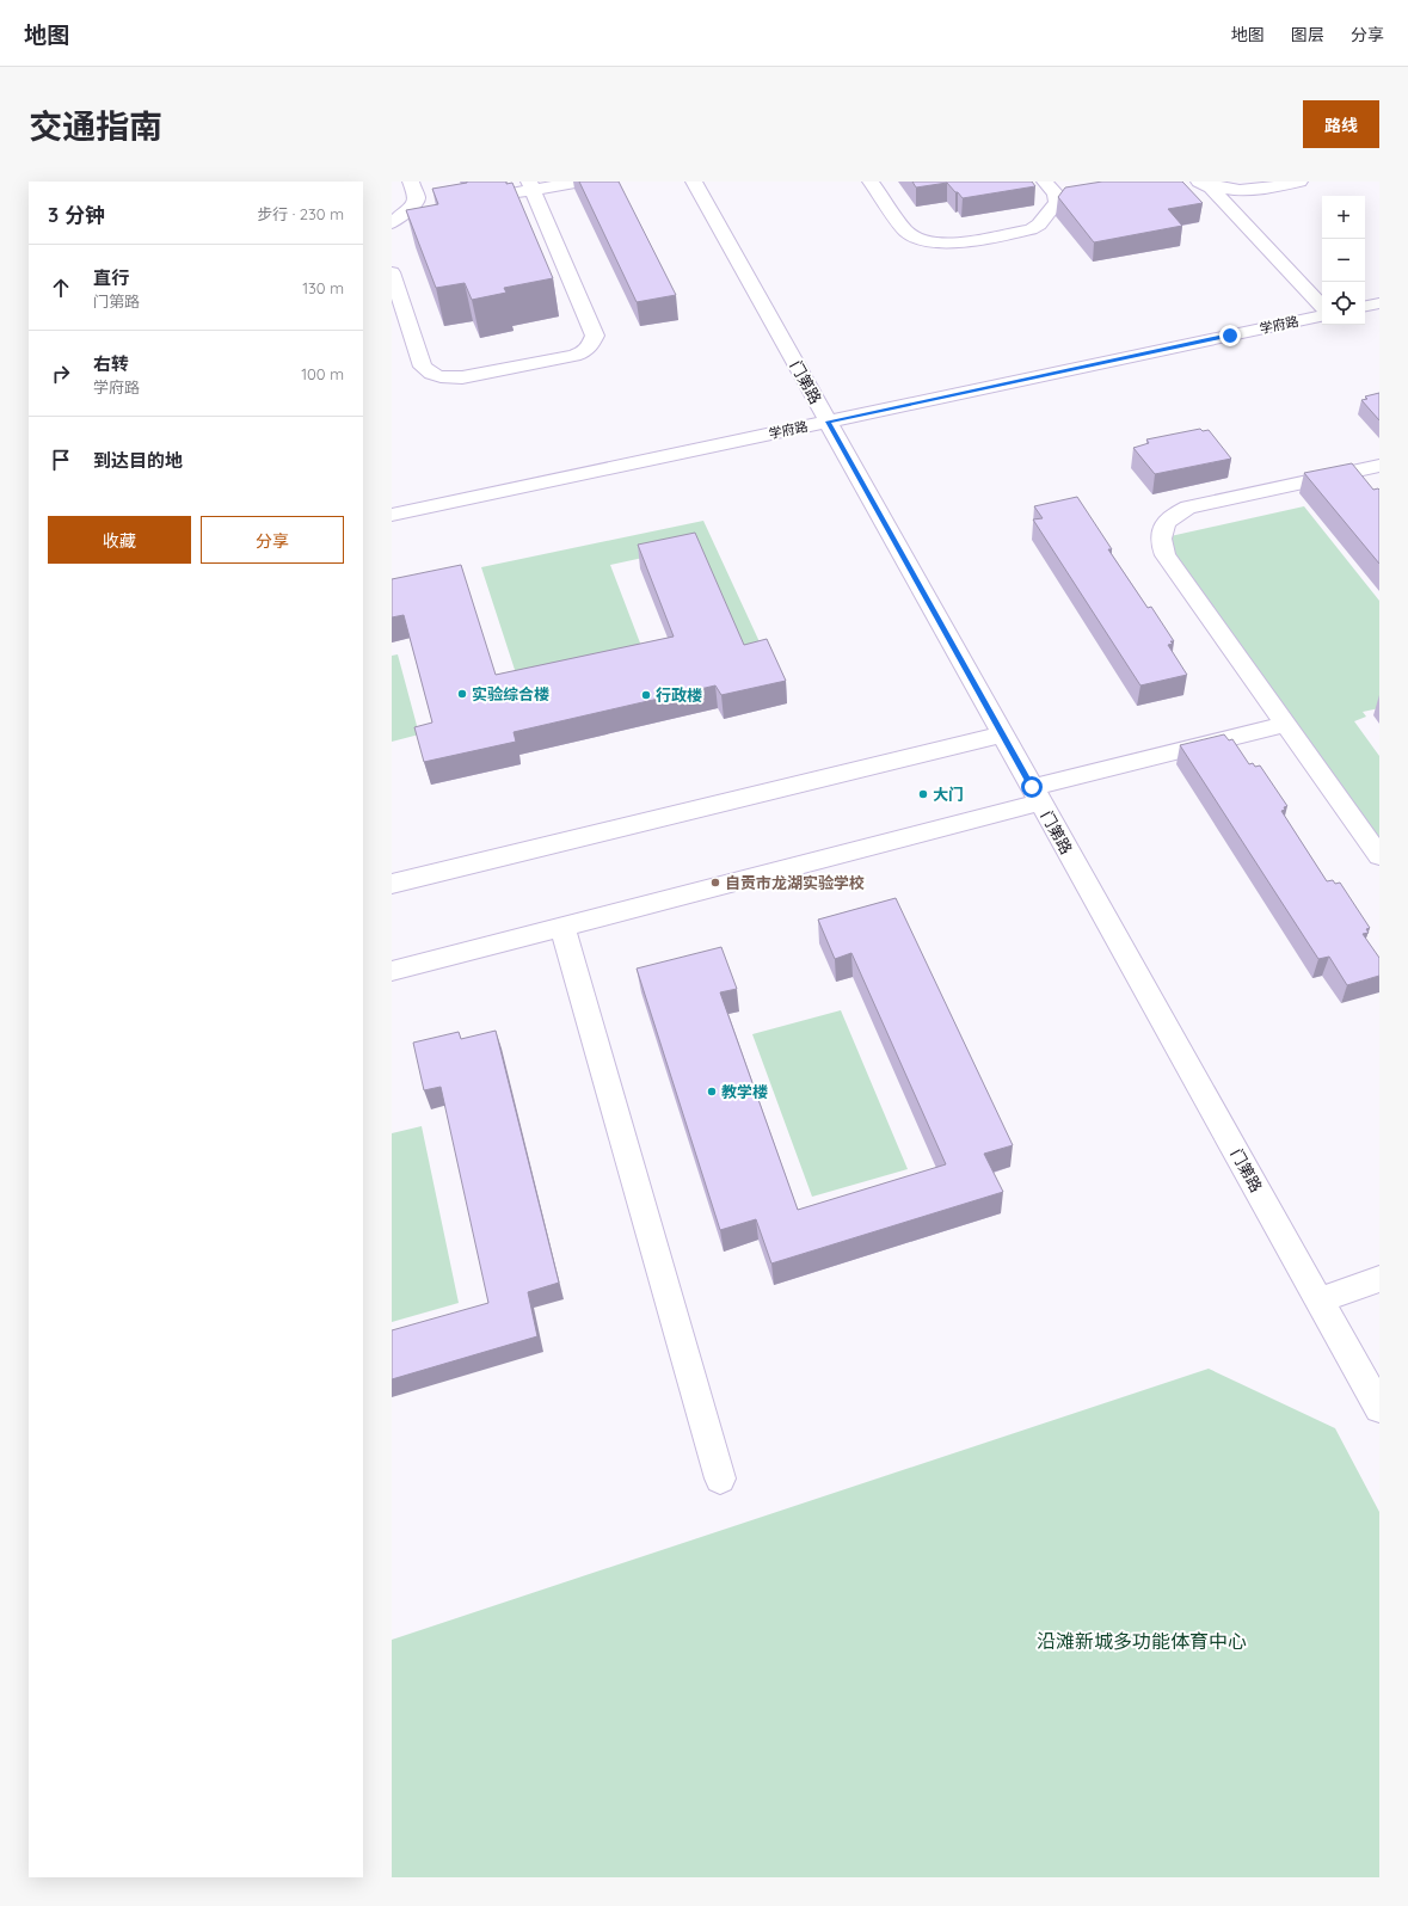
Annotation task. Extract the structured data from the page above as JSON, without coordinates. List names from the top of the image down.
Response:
{
  "streets": {
    "street": ["学府路", "门第路"]
  },
  "crossings": [
    ["学府路", "门第路"]
  ],
  "parks": ["沿滩新城多功能体育中心"],
  "places": [
    "实验综合楼",
    "行政楼",
    "大门",
    "自贡市龙湖实验学校",
    "教学楼"
  ],
  "page": {
    "header": "地图",
    "nav": ["地图", "图层", "分享"],
    "title": "交通指南",
    "buttons": [
      "路线",
      ["收藏", "分享"]
    ],
    "heading": ["3 分钟", "步行 · 230 m"],
    "map_buttons": ["+", "−"],
    "list": [
      ["直行", "门第路", "130 m"],
      ["右转", "学府路", "100 m"],
      "到达目的地"
    ]
  }
}
